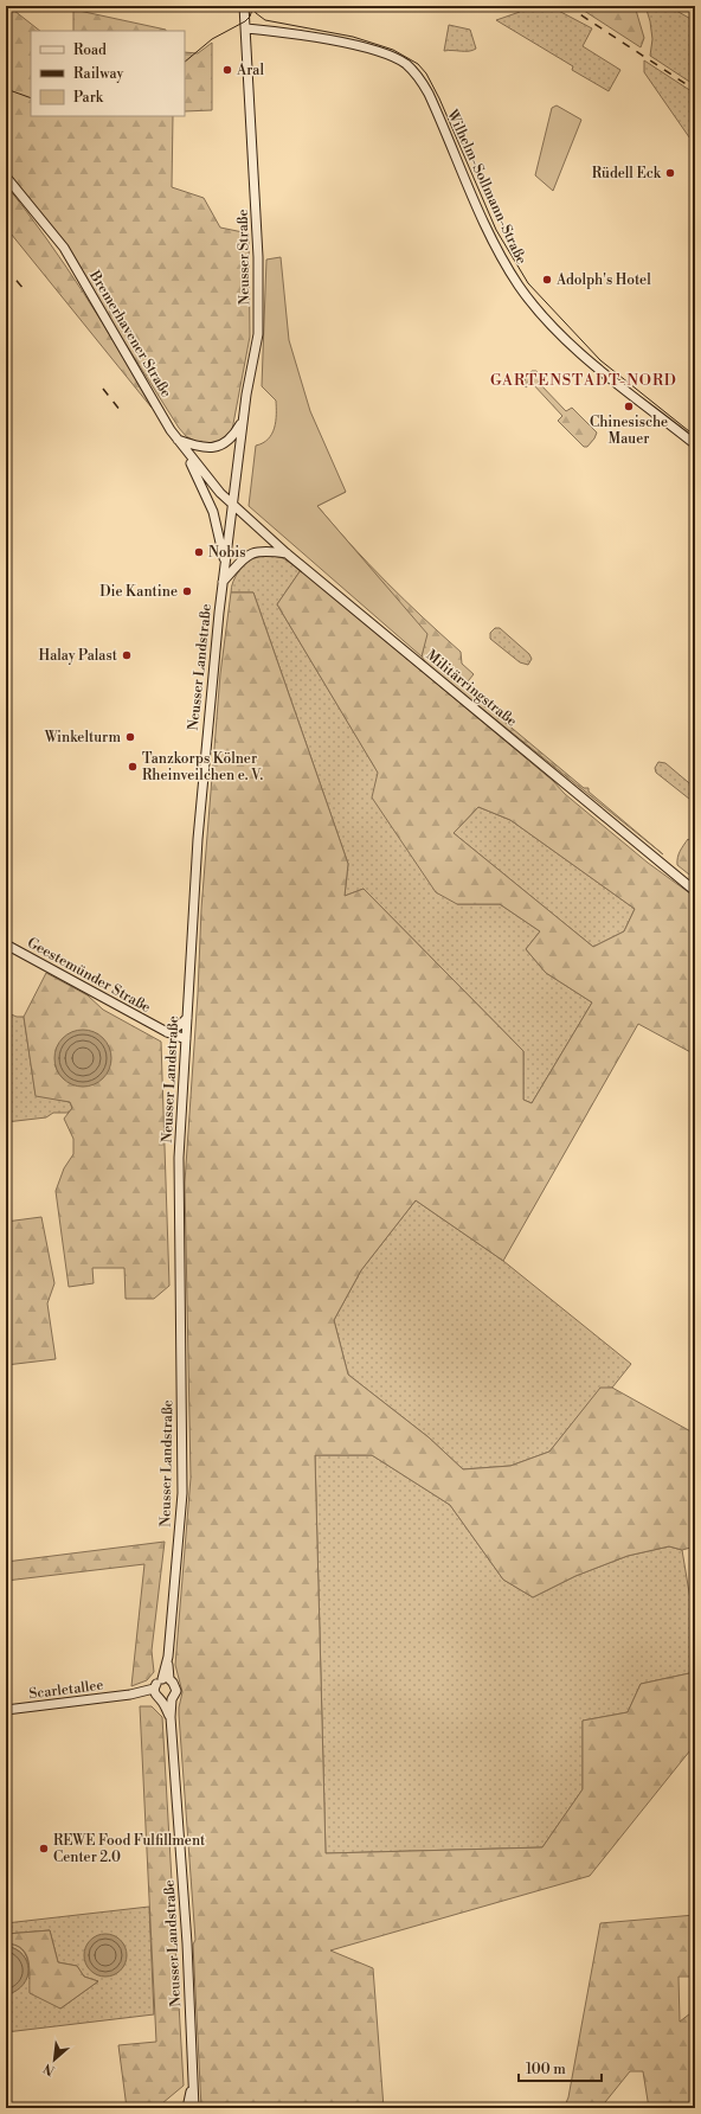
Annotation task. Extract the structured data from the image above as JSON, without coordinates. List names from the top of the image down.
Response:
{
  "streets": {
    "main road": [
      "Wilhelm-Sollmann-Straße",
      "Neusser Straße",
      "Bremerhavener Straße",
      "Neusser Landstraße",
      "Militärringstraße",
      "Geestemünder Straße",
      "Scarletallee"
    ]
  },
  "crossings": [
    ["Wilhelm-Sollmann-Straße", "Neusser Straße"],
    ["Neusser Straße", "Bremerhavener Straße"],
    ["Neusser Straße", "Neusser Landstraße"],
    ["Neusser Straße", "Militärringstraße"],
    ["Bremerhavener Straße", "Neusser Landstraße"],
    ["Bremerhavener Straße", "Militärringstraße"],
    ["Neusser Landstraße", "Militärringstraße"],
    ["Neusser Landstraße", "Geestemünder Straße"],
    ["Neusser Landstraße", "Scarletallee"]
  ],
  "districts": ["GARTENSTADT-NORD"],
  "places": [
    "Aral",
    "Rüdell Eck",
    "Adolph's Hotel",
    "Chinesische Mauer",
    "Nobis",
    "Die Kantine",
    "Halay Palast",
    "Winkelturm",
    "Tanzkorps Kölner Rheinveilchen e. V.",
    "REWE Food Fulfillment Center 2.0"
  ],
  "legend": ["Road", "Railway", "Park"],
  "scale_bar": "100 m",
  "north": "bottom left"
}
